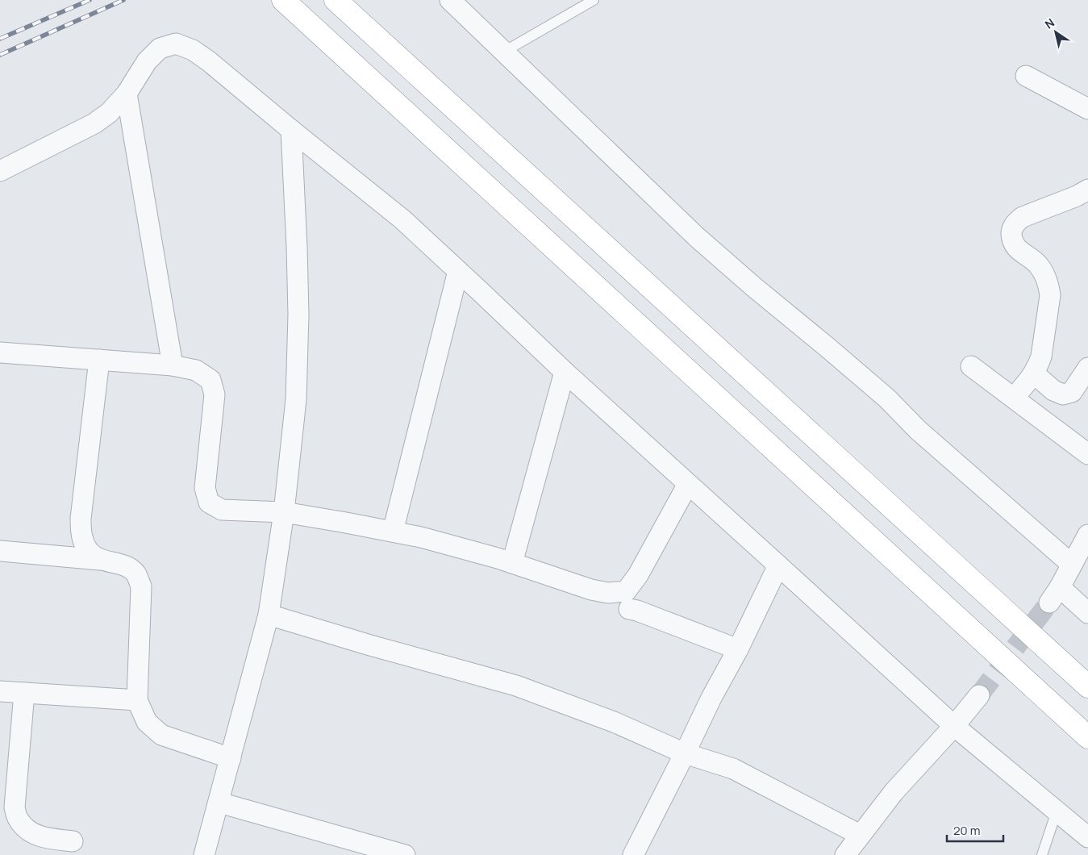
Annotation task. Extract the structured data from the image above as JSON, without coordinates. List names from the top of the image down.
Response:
{
  "scale_bar": "20 m",
  "north": "top left"
}
